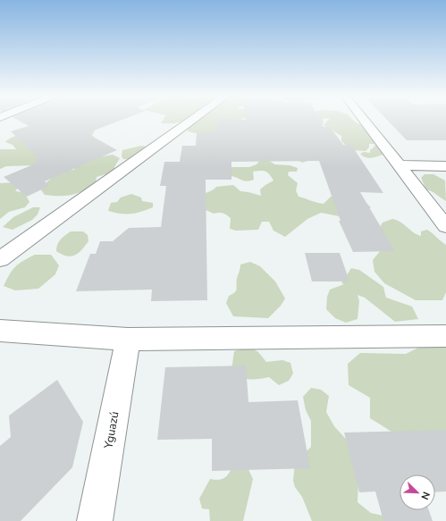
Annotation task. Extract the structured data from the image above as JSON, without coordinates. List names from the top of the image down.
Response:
{
  "streets": {
    "street": ["Yguazú"]
  },
  "north": "bottom right"
}
